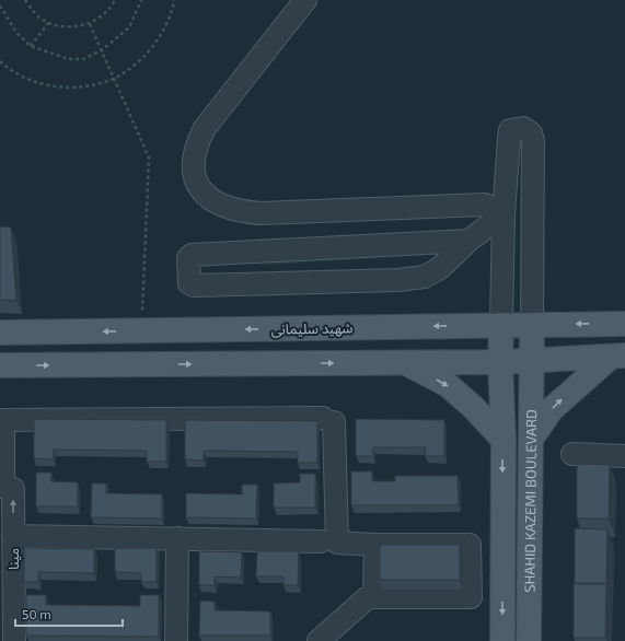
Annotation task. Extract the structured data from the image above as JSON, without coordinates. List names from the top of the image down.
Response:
{
  "streets": {
    "main road": ["شهید سلیمانی", "SHAHID KAZEMI BOULEVARD"],
    "street": ["مینا"]
  },
  "crossings": [
    ["شهید سلیمانی", "SHAHID KAZEMI BOULEVARD"]
  ],
  "scale_bar": "50 m"
}
